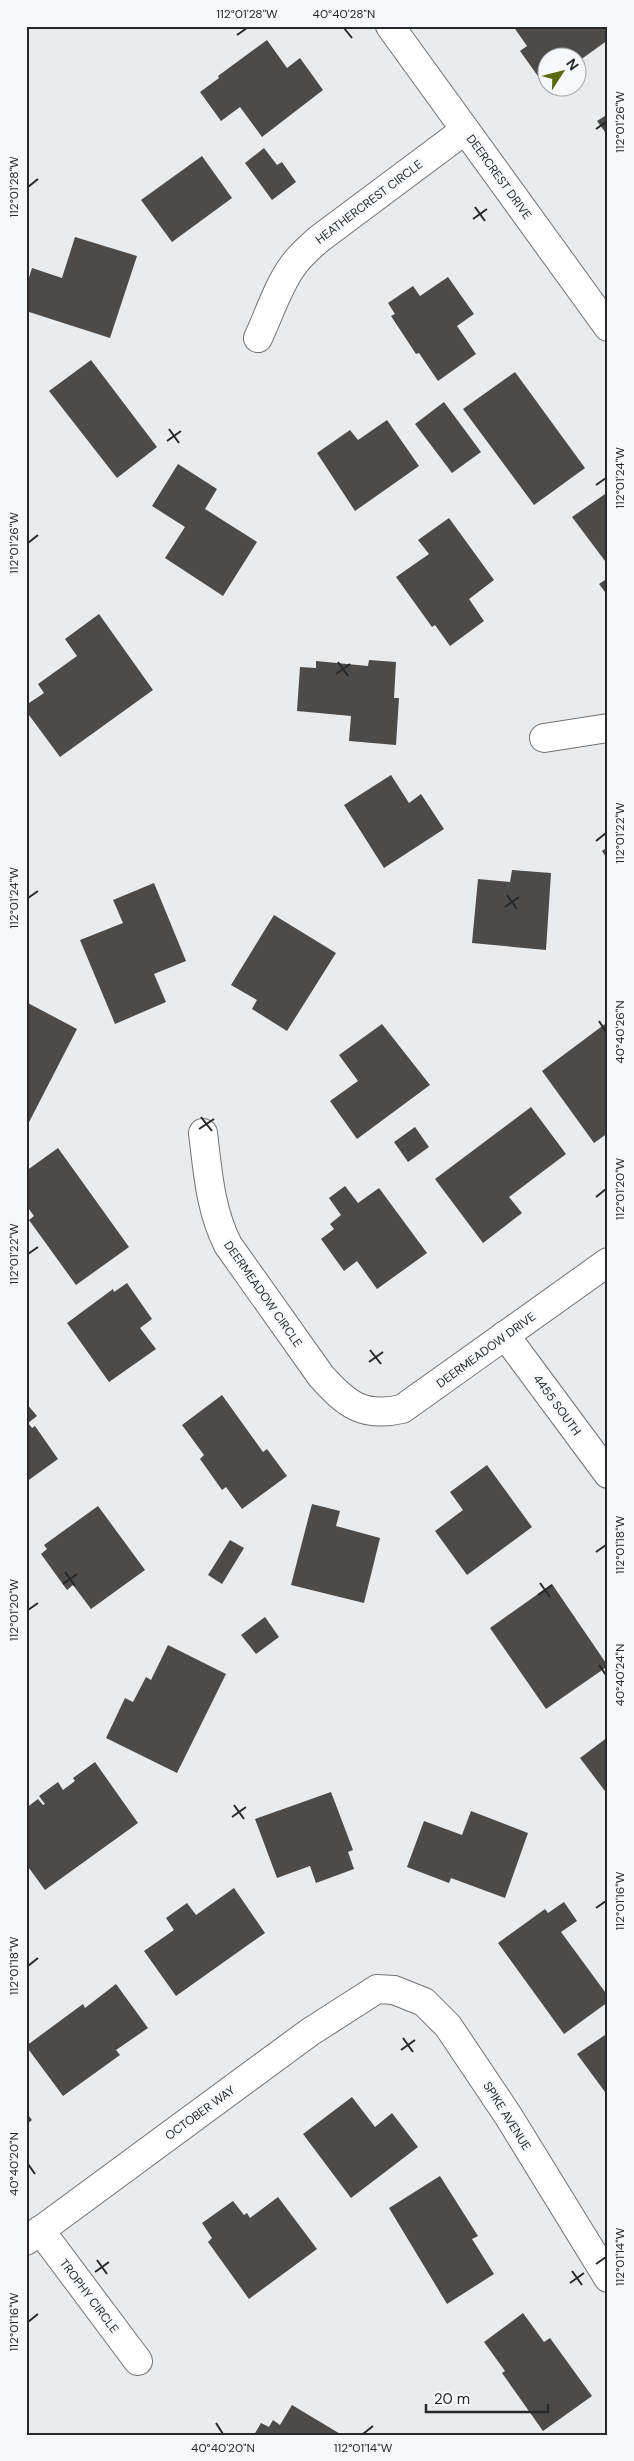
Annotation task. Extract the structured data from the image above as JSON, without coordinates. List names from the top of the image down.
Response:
{
  "streets": {
    "street": [
      "DEERCREST DRIVE",
      "HEATHERCREST CIRCLE",
      "DEERMEADOW CIRCLE",
      "DEERMEADOW DRIVE",
      "4455 SOUTH",
      "OCTOBER WAY",
      "SPIKE AVENUE",
      "TROPHY CIRCLE"
    ]
  },
  "crossings": [
    ["DEERCREST DRIVE", "HEATHERCREST CIRCLE"],
    ["DEERMEADOW CIRCLE", "DEERMEADOW DRIVE"],
    ["DEERMEADOW DRIVE", "4455 SOUTH"],
    ["OCTOBER WAY", "SPIKE AVENUE"],
    ["OCTOBER WAY", "TROPHY CIRCLE"]
  ],
  "scale_bar": "20 m",
  "north": "top right",
  "coordinates": [
    "112°01'28\"W",
    "40°40'28\"N",
    "112°01'26\"W",
    "112°01'24\"W",
    "112°01'22\"W",
    "40°40'26\"N",
    "112°01'20\"W",
    "112°01'18\"W",
    "40°40'24\"N",
    "112°01'16\"W",
    "40°40'20\"N",
    "112°01'14\"W"
  ]
}
